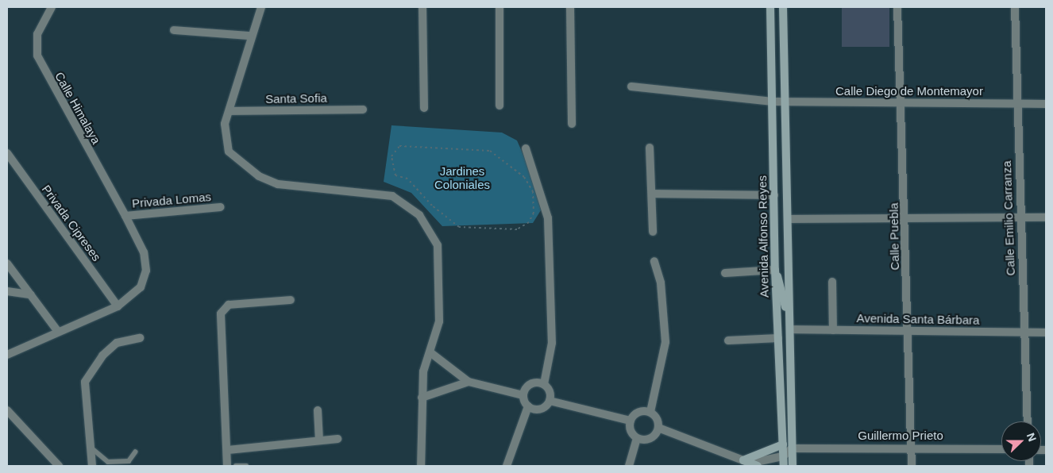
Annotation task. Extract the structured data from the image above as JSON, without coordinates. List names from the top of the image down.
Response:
{
  "streets": {
    "main road": ["Avenida Alfonso Reyes"],
    "street": [
      "Calle Diego de Montemayor",
      "Santa Sofia",
      "Calle Himalaya",
      "Privada Lomas",
      "Calle Emilio Carranza",
      "Privada Cipreses",
      "Calle Puebla",
      "Avenida Santa Bárbara",
      "Guillermo Prieto"
    ]
  },
  "crossings": [
    ["Calle Diego de Montemayor", "Calle Emilio Carranza"],
    ["Calle Diego de Montemayor", "Avenida Alfonso Reyes"],
    ["Calle Diego de Montemayor", "Calle Puebla"],
    ["Calle Himalaya", "Privada Lomas"],
    ["Calle Himalaya", "Privada Cipreses"],
    ["Calle Emilio Carranza", "Avenida Santa Bárbara"],
    ["Avenida Alfonso Reyes", "Avenida Santa Bárbara"],
    ["Avenida Alfonso Reyes", "Guillermo Prieto"],
    ["Calle Puebla", "Avenida Santa Bárbara"],
    ["Calle Puebla", "Guillermo Prieto"]
  ],
  "parks": ["Jardines Coloniales"],
  "north": "right"
}
